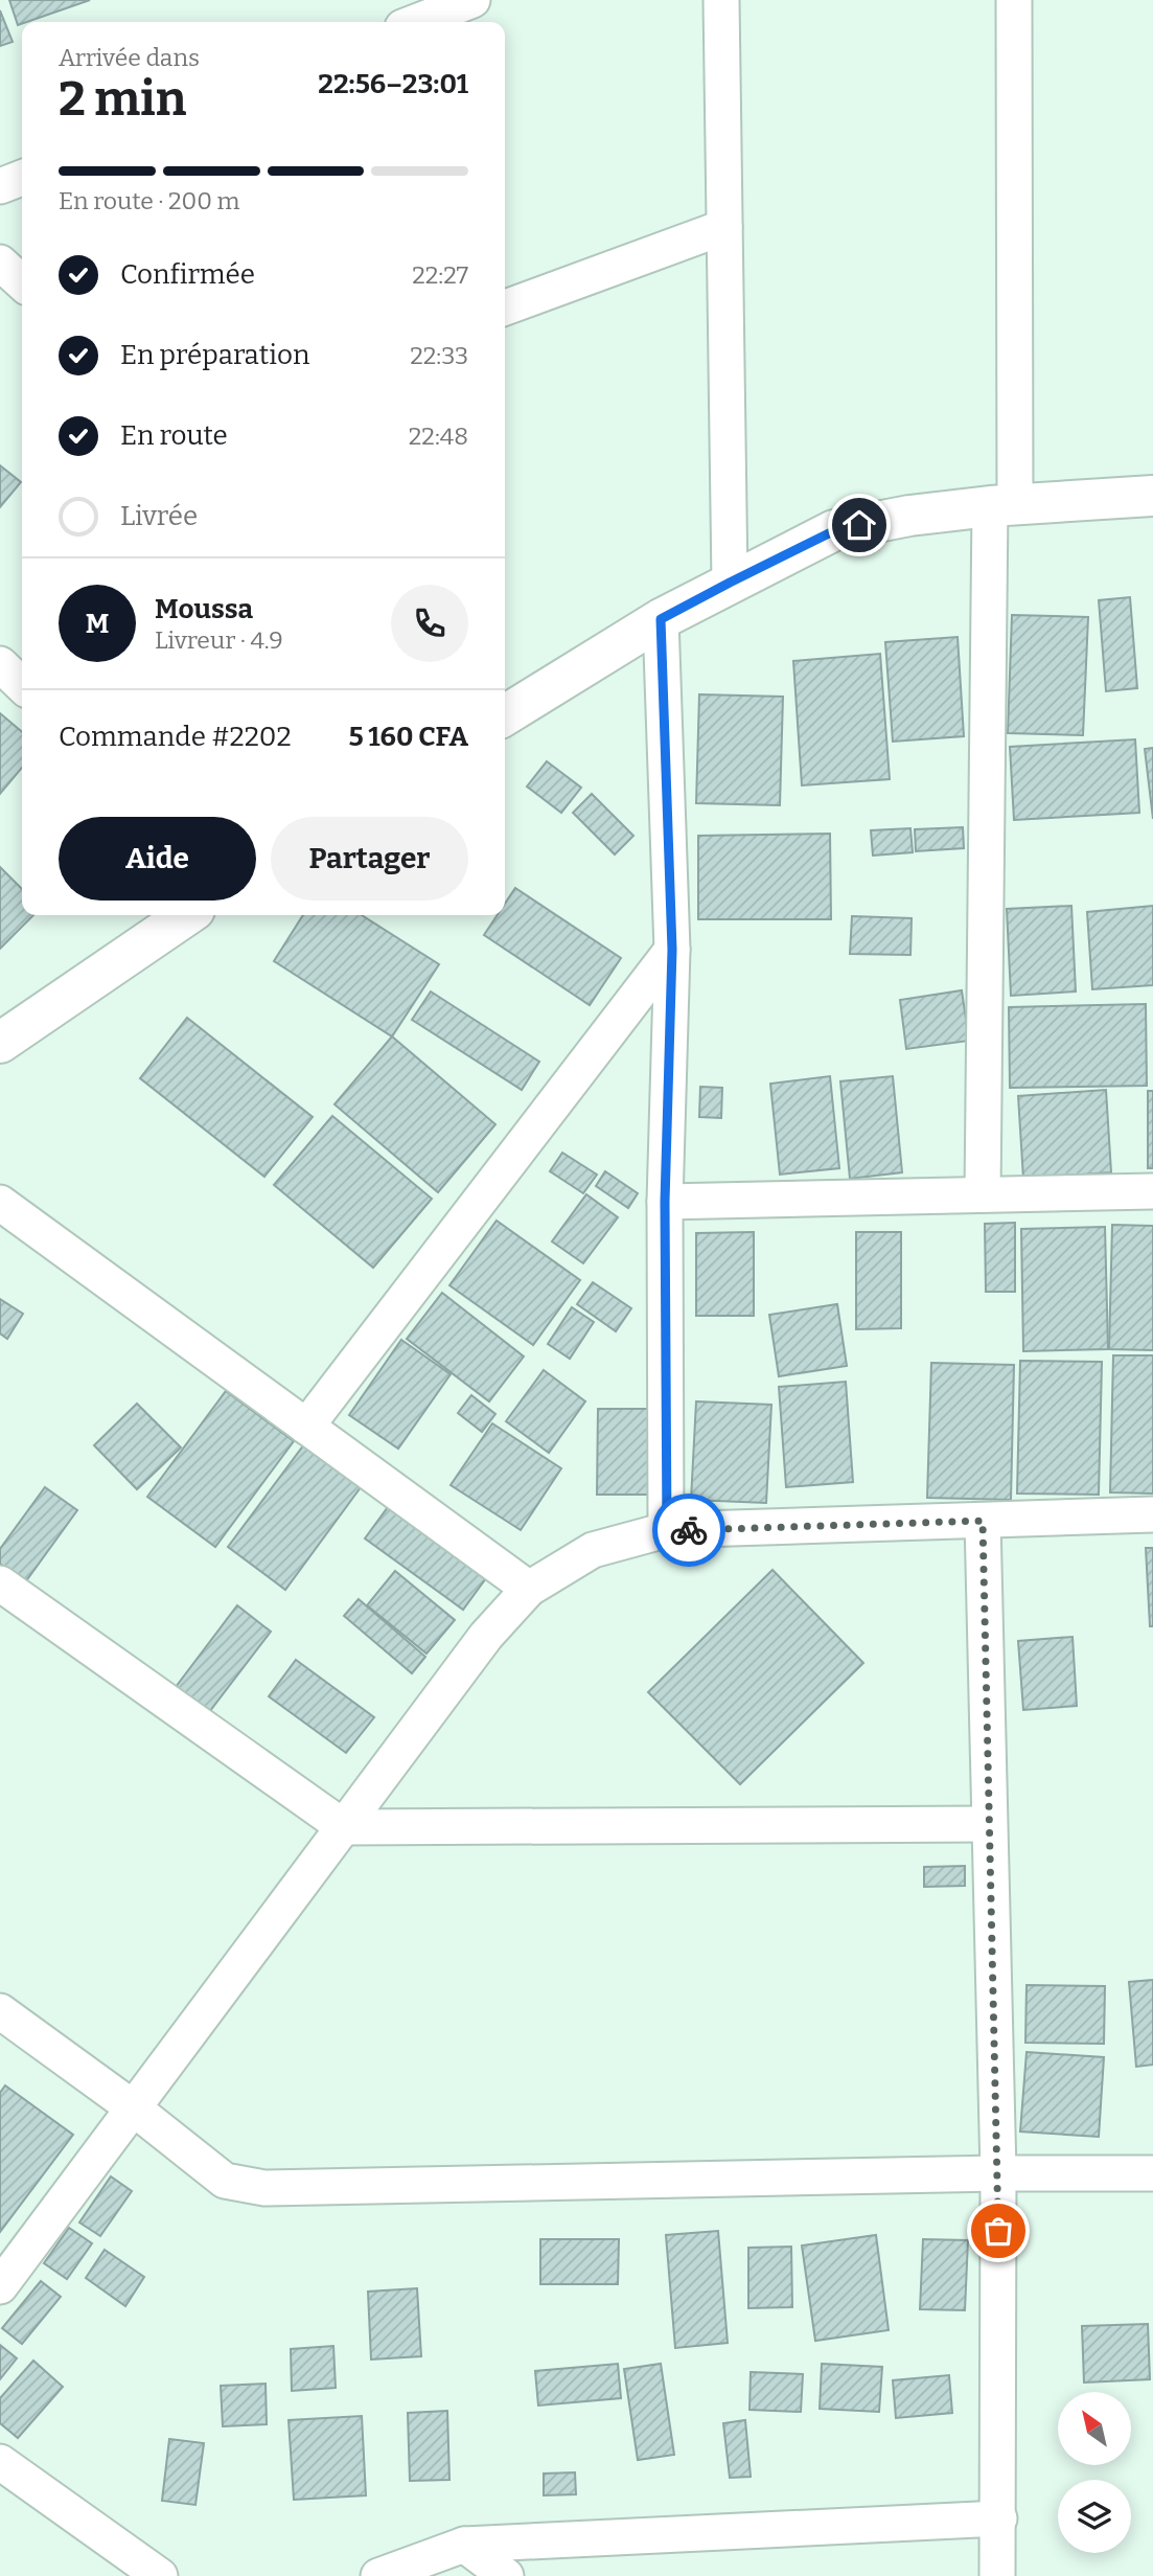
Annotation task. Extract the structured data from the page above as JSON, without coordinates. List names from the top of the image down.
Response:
{
  "north": "top left",
  "page": {
    "heading": ["2 min", "Arrivée dans", "22:56–23:01"],
    "panel": [
      "Moussa",
      "Livreur · 4.9",
      "Commande #2202",
      "5 160 CFA"
    ],
    "bar": "En route · 200 m",
    "list": [
      ["Confirmée", "22:27"],
      ["En préparation", "22:33"],
      ["En route", "22:48"],
      "Livrée"
    ],
    "round": "M",
    "buttons": ["Aide", "Partager"]
  }
}
